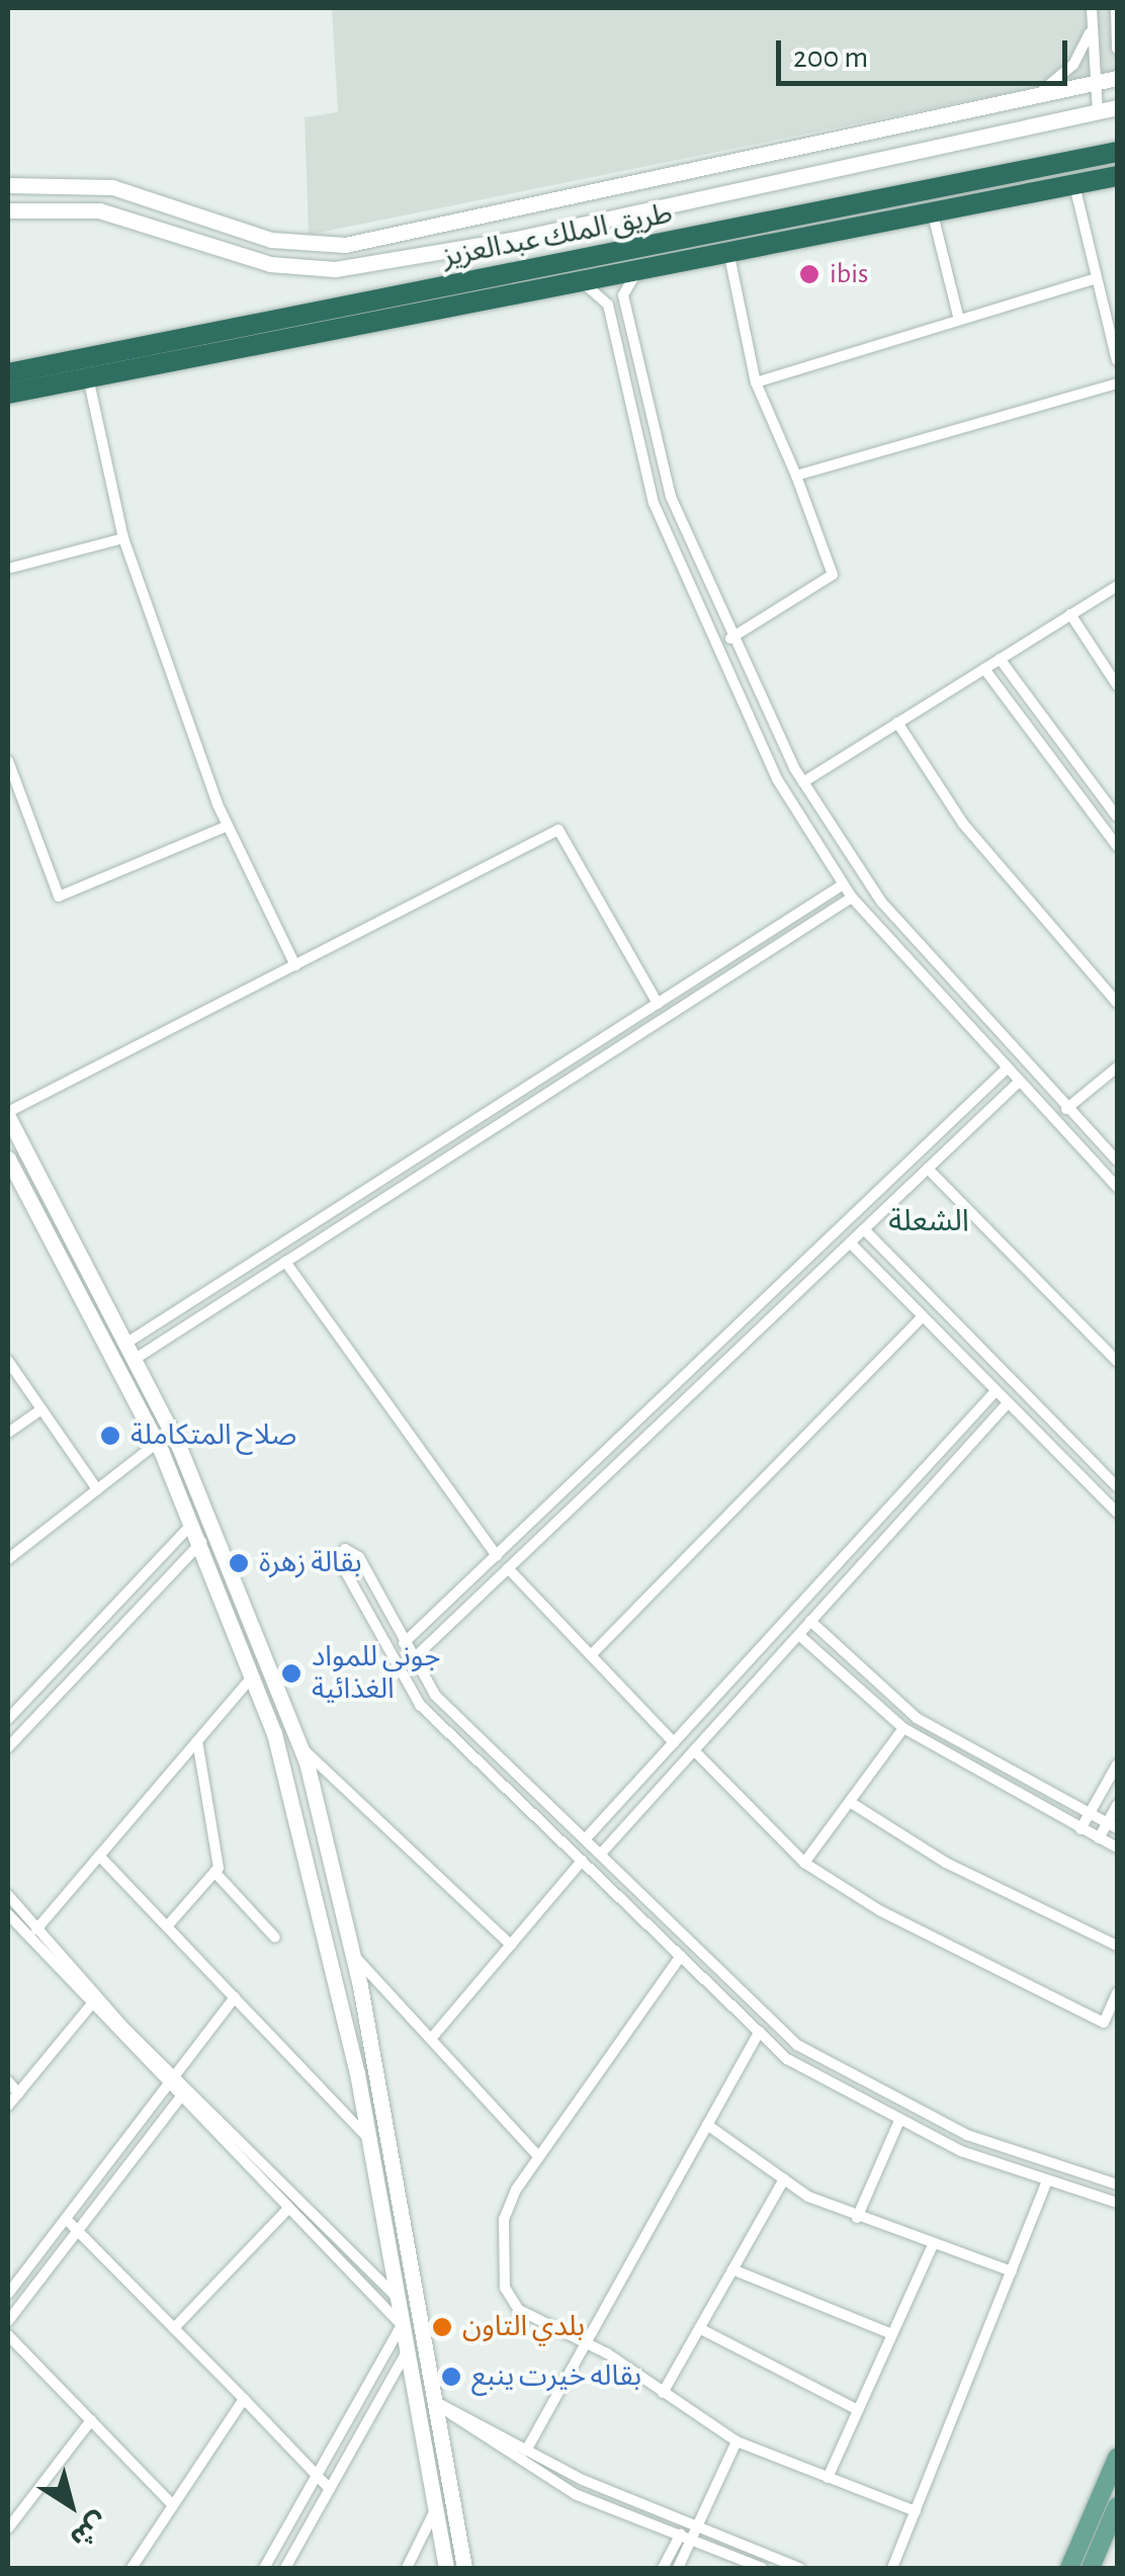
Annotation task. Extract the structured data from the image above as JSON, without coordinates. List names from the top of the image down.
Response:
{
  "streets": {
    "highway": ["طريق الملك عبدالعزيز"]
  },
  "districts": ["الشعلة"],
  "places": [
    "ibis",
    "صلاح المتكاملة",
    "بقالة زهرة",
    "جوني للمواد الغذائية",
    "بلدي التاون",
    "بقاله خيرت ينبع"
  ],
  "scale_bar": "200 m",
  "north": "bottom right"
}
